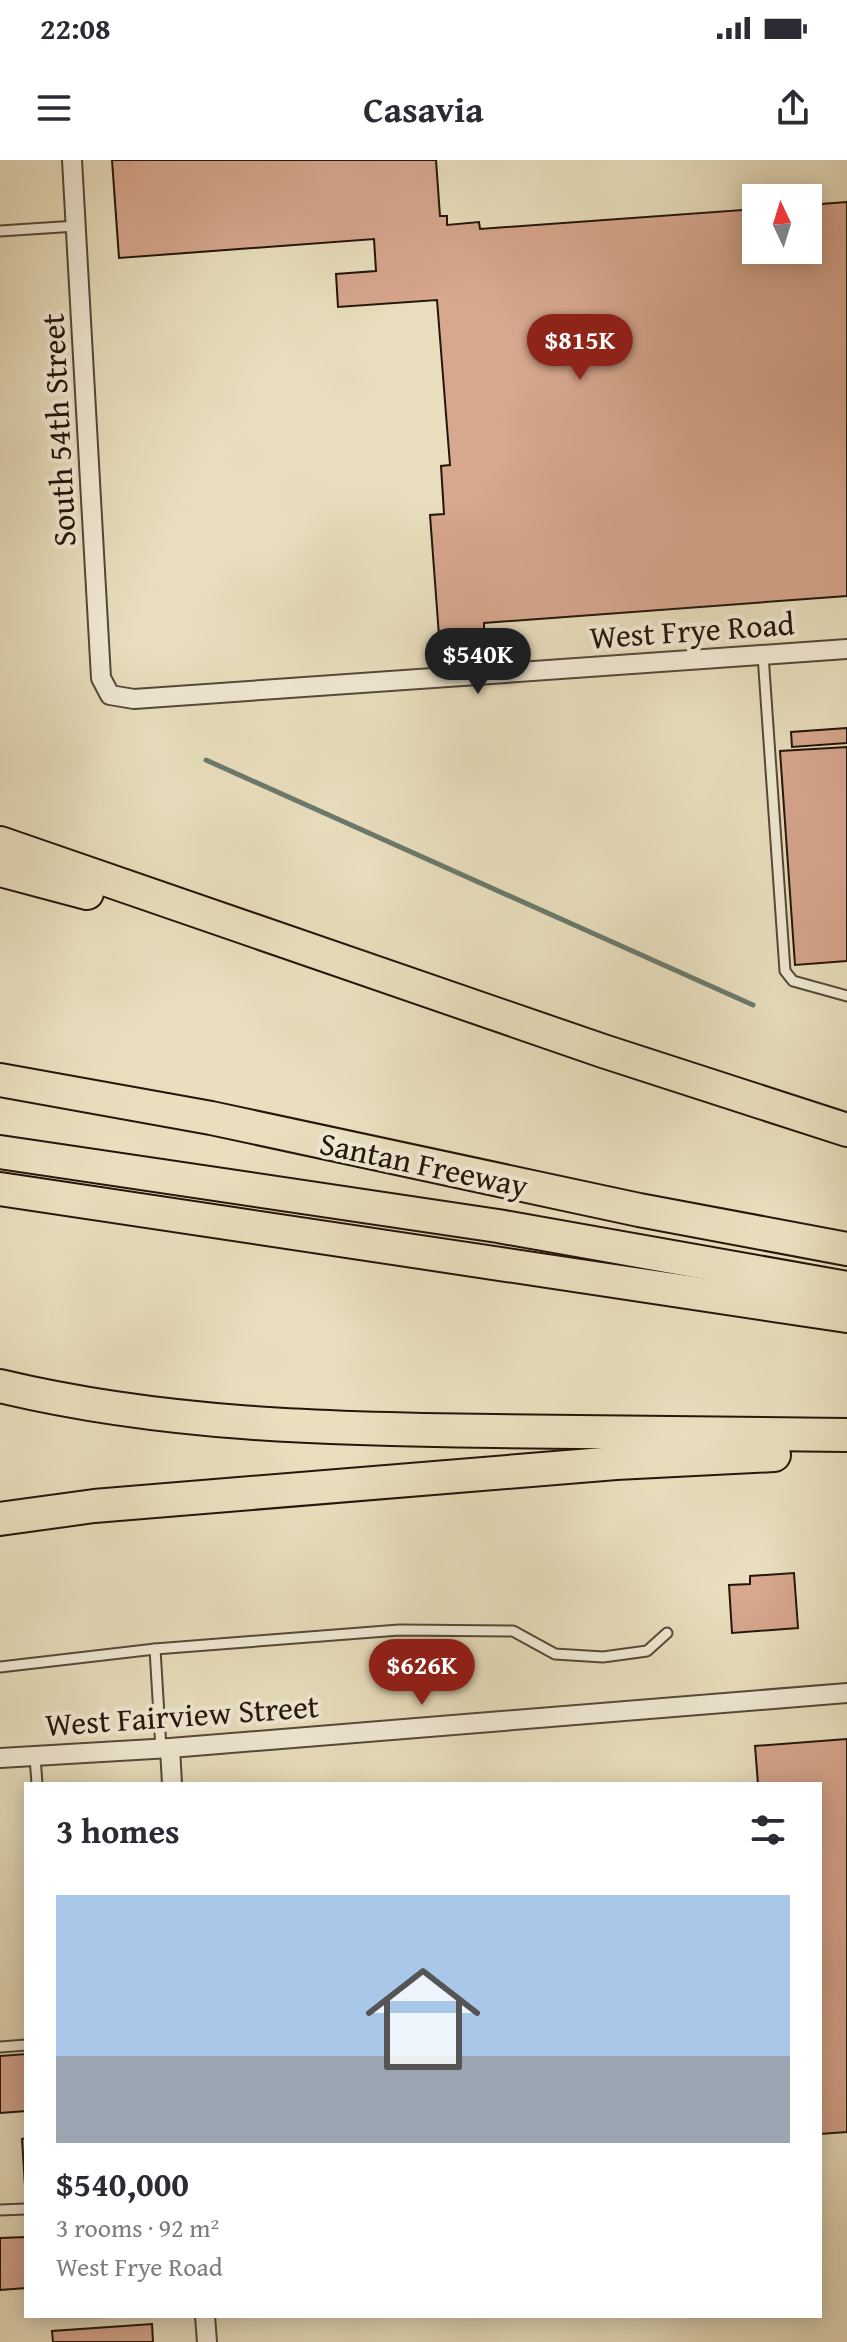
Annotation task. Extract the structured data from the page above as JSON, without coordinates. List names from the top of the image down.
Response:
{
  "streets": {
    "highway": ["Santan Freeway"],
    "street": ["South 54th Street", "West Frye Road", "West Fairview Street"]
  },
  "crossings": [
    ["South 54th Street", "West Frye Road"]
  ],
  "north": "top",
  "page": {
    "status": "22:08",
    "header": "Casavia",
    "price": ["$815K", "$540K", "$626K"],
    "heading": "3 homes",
    "list": [
      {
        "name": "$540,000",
        "note": "3 rooms · 92 m² · West Frye Road"
      }
    ]
  }
}
